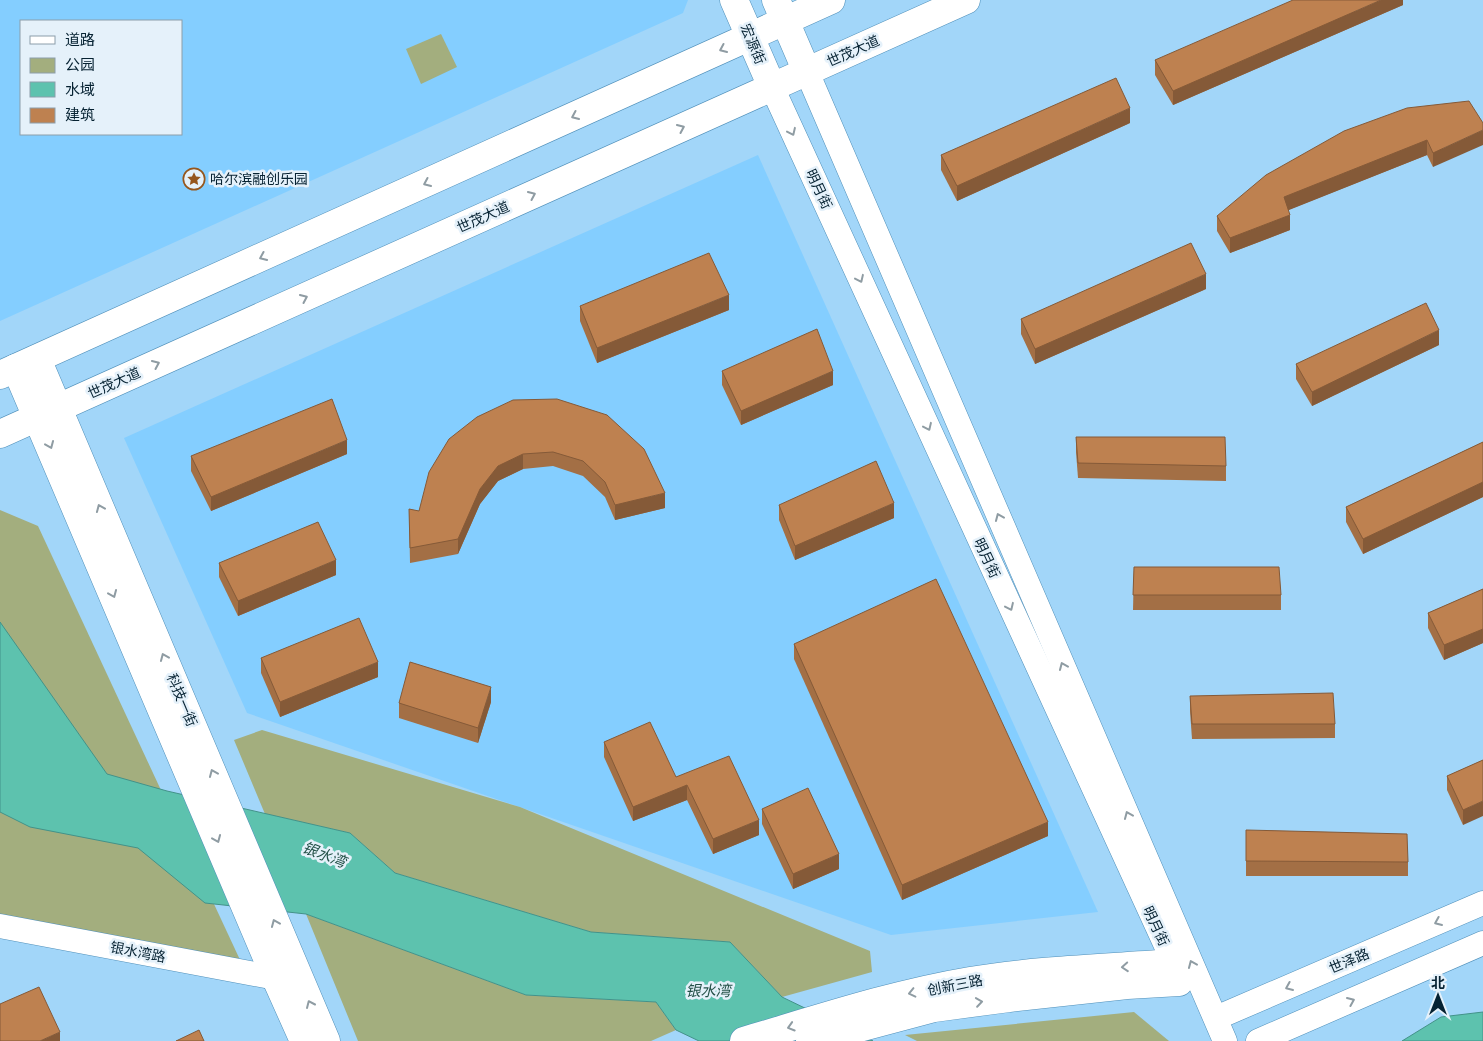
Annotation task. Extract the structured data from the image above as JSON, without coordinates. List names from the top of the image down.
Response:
{
  "streets": {
    "main road": [
      "宏源街",
      "世茂大道",
      "科技一街",
      "创新三路"
    ],
    "street": ["明月街", "银水湾路", "世泽路"]
  },
  "crossings": [
    ["宏源街", "世茂大道"],
    ["宏源街", "明月街"],
    ["世茂大道", "明月街"],
    ["世茂大道", "科技一街"],
    ["明月街", "世泽路"],
    ["明月街", "创新三路"],
    ["科技一街", "银水湾路"]
  ],
  "water": ["银水湾"],
  "places": {
    "place": ["哈尔滨融创乐园"]
  },
  "legend": [
    "道路",
    "公园",
    "水域",
    "建筑"
  ],
  "north": "top"
}
